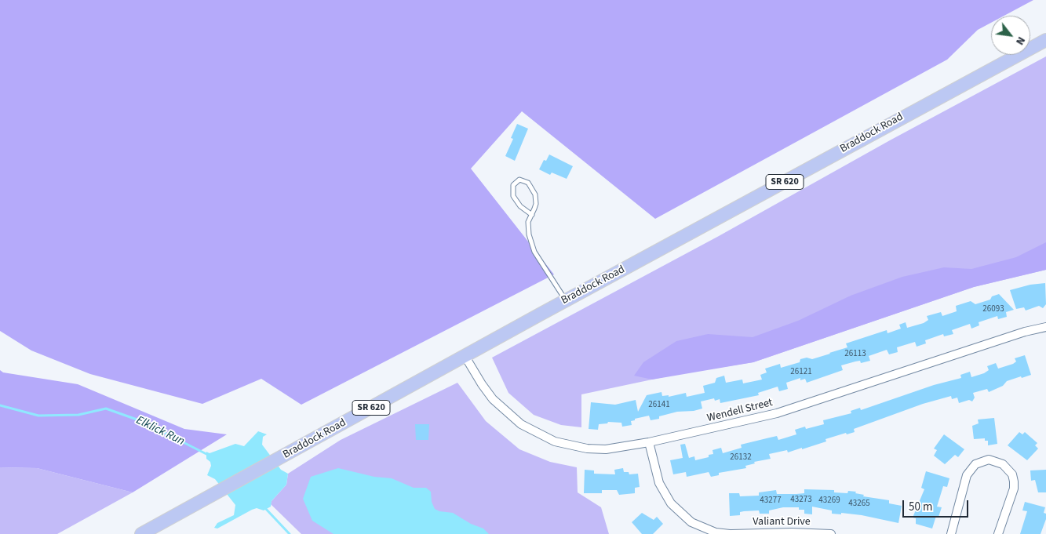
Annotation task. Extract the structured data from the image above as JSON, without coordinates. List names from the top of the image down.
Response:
{
  "streets": {
    "main road": ["Braddock Road", "SR 620"],
    "street": ["Wendell Street", "Valiant Drive"]
  },
  "crossings": [
    ["Braddock Road", "Wendell Street"],
    ["Wendell Street", "Valiant Drive"]
  ],
  "water": ["Elklick Run"],
  "house_numbers": [
    "26093",
    "26113",
    "26121",
    "26141",
    "26132",
    "43273",
    "43277",
    "43269",
    "43265"
  ],
  "scale_bar": "50 m",
  "north": "bottom right"
}
